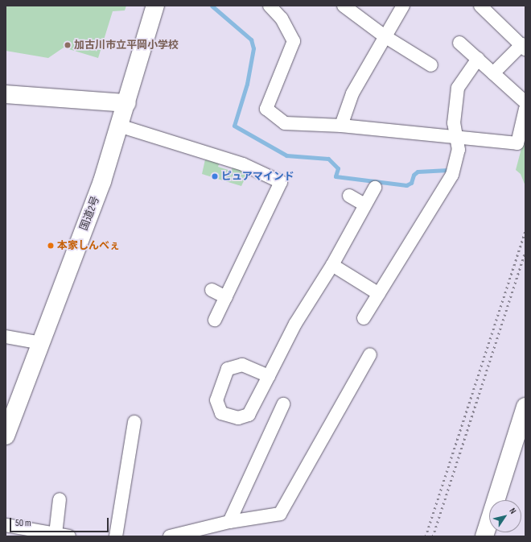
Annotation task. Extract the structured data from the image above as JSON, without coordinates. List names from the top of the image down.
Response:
{
  "streets": {
    "main road": ["国道2号"]
  },
  "places": ["加古川市立平岡小学校", "ピュアマインド", "本家しんべぇ"],
  "scale_bar": "50 m",
  "north": "top right"
}
